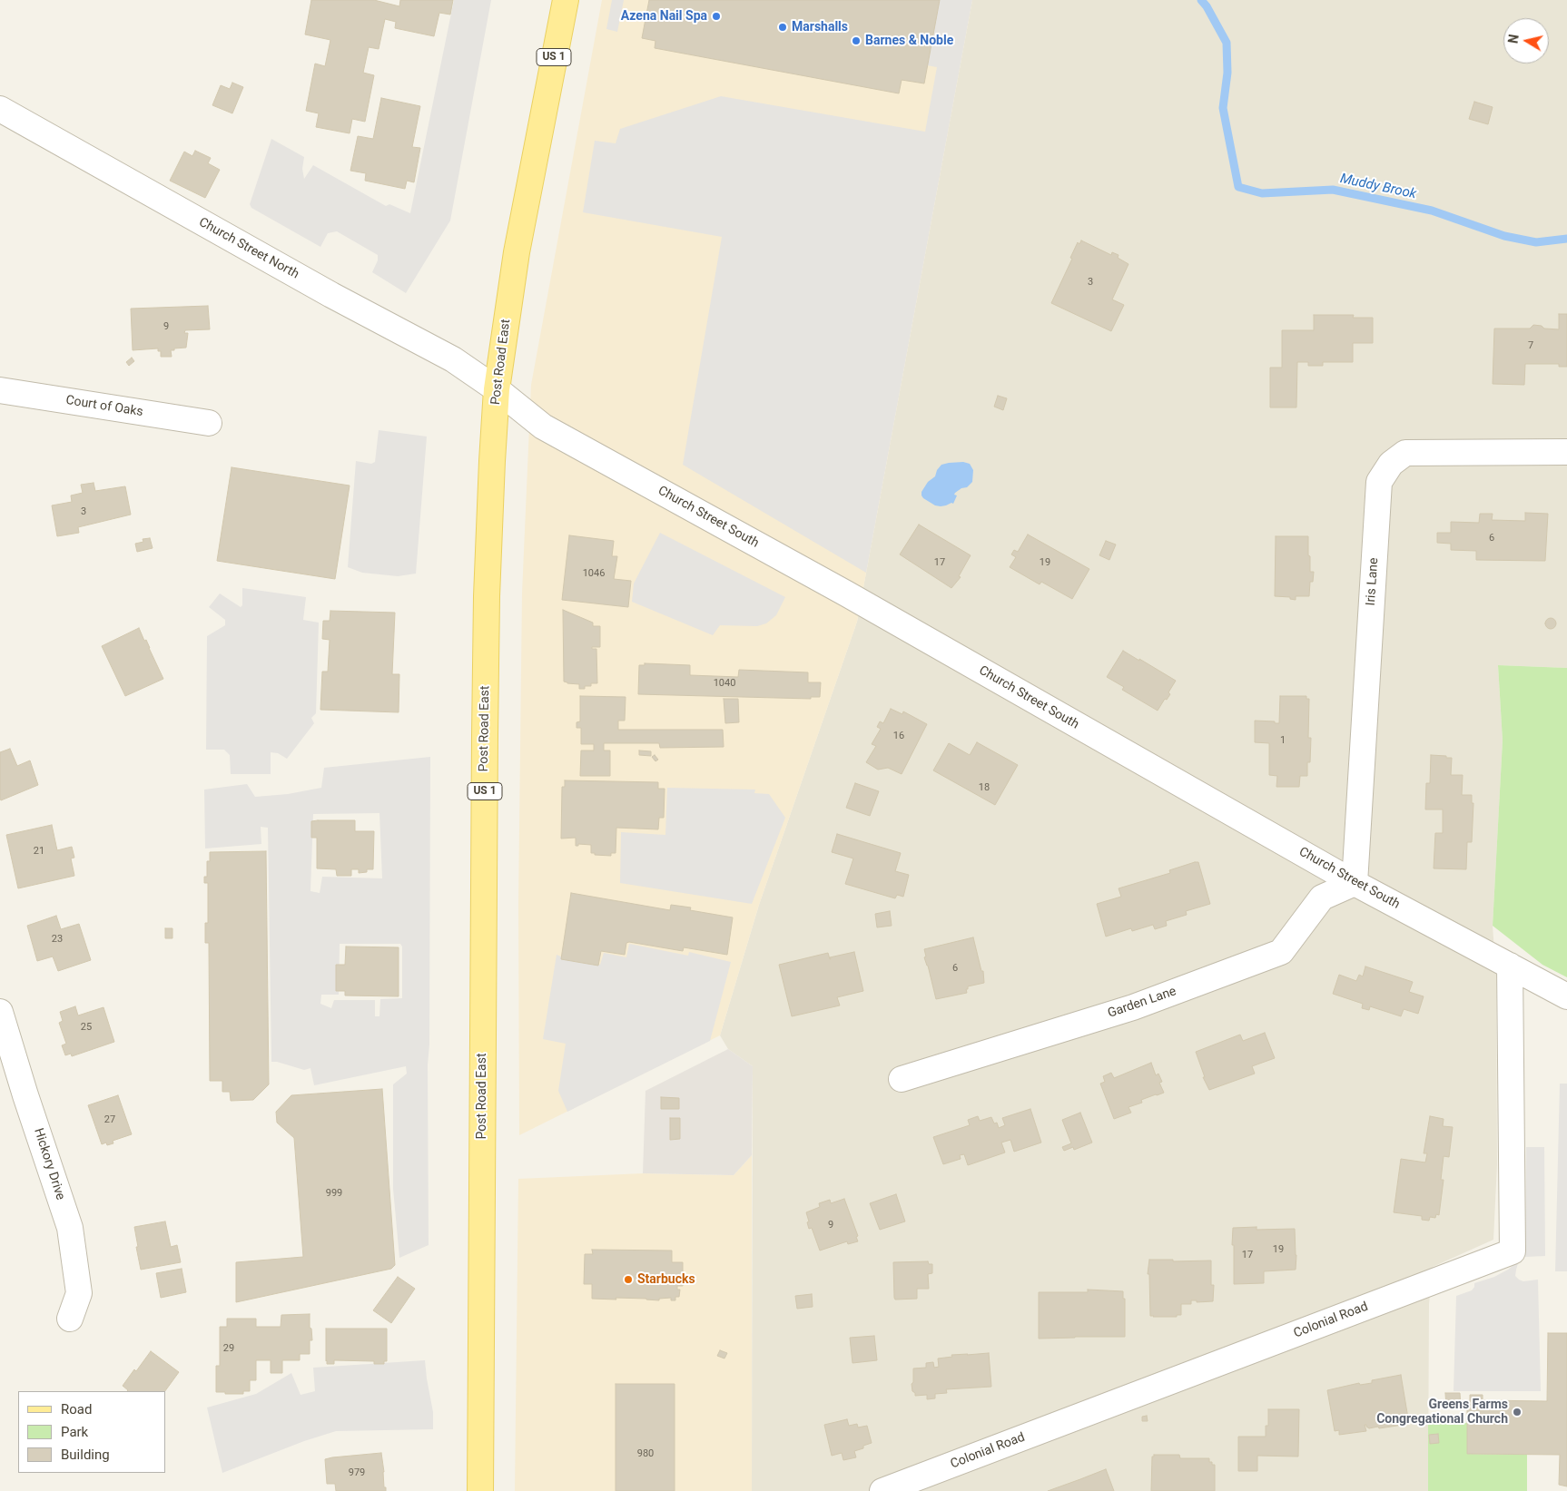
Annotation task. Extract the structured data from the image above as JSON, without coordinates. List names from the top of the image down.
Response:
{
  "streets": {
    "main road": ["US 1", "Post Road East"],
    "street": [
      "Church Street North",
      "Court of Oaks",
      "Church Street South",
      "Iris Lane",
      "Garden Lane",
      "Hickory Drive",
      "Colonial Road"
    ]
  },
  "crossings": [
    ["Church Street North", "Post Road East"],
    ["Church Street North", "Church Street South"],
    ["Post Road East", "Church Street South"],
    ["Church Street South", "Iris Lane"],
    ["Church Street South", "Garden Lane"],
    ["Church Street South", "Colonial Road"],
    ["Iris Lane", "Garden Lane"]
  ],
  "water": ["Muddy Brook"],
  "places": [
    "Azena Nail Spa",
    "Marshalls",
    "Barnes & Noble",
    "Starbucks",
    "Greens Farms Congregational Church"
  ],
  "house_numbers": [
    "3",
    "9",
    "7",
    "3",
    "6",
    "17",
    "19",
    "1046",
    "1040",
    "16",
    "1",
    "18",
    "21",
    "23",
    "6",
    "25",
    "27",
    "999",
    "9",
    "19",
    "17",
    "29",
    "980",
    "979"
  ],
  "legend": ["Road", "Park", "Building"],
  "north": "left"
}
